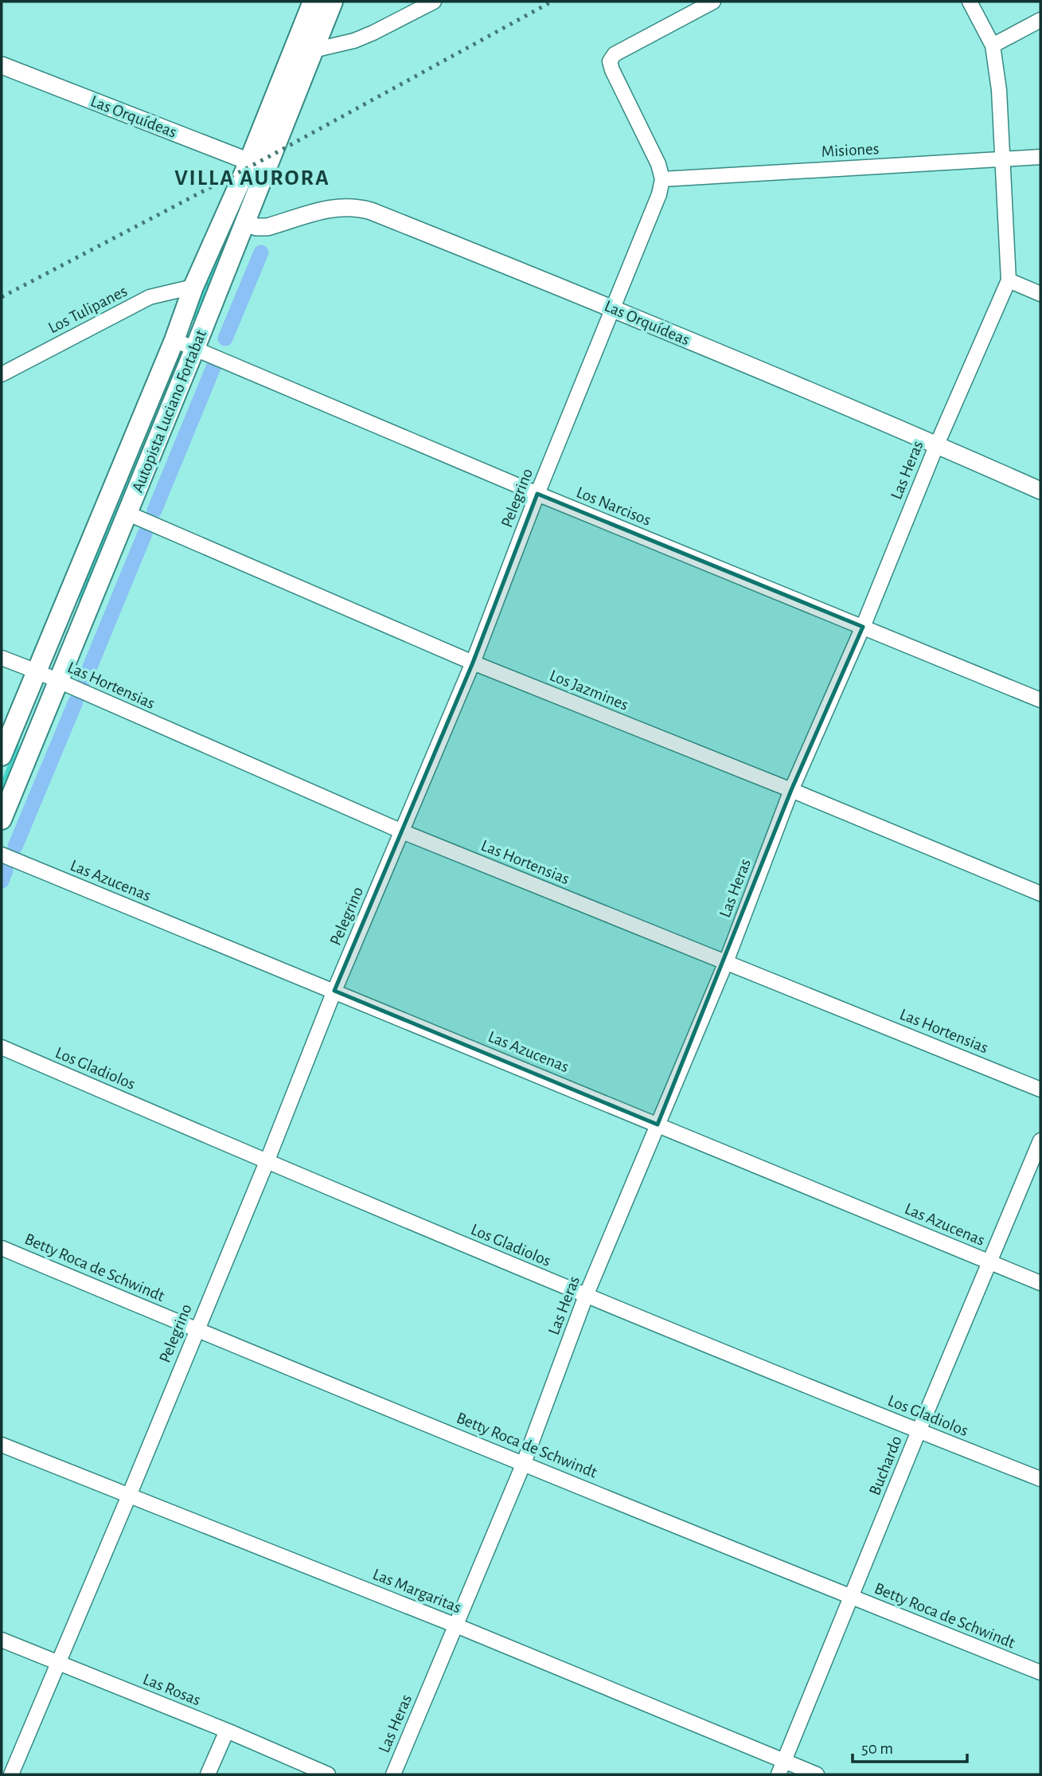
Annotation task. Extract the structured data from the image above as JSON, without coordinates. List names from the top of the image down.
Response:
{
  "streets": {
    "main road": ["Autopista Luciano Fortabat"],
    "street": [
      "Las Orquídeas",
      "Misiones",
      "Los Tulipanes",
      "Las Heras",
      "Pelegrino",
      "Los Narcisos",
      "Las Hortensias",
      "Los Jazmines",
      "Las Azucenas",
      "Los Gladiolos",
      "Betty Roca de Schwindt",
      "Buchardo",
      "Las Margaritas",
      "Las Rosas"
    ]
  },
  "crossings": [
    ["Las Orquídeas", "Autopista Luciano Fortabat"],
    ["Las Orquídeas", "Las Heras"],
    ["Las Orquídeas", "Pelegrino"],
    ["Misiones", "Las Heras"],
    ["Misiones", "Pelegrino"],
    ["Los Tulipanes", "Autopista Luciano Fortabat"],
    ["Autopista Luciano Fortabat", "Los Narcisos"],
    ["Autopista Luciano Fortabat", "Las Hortensias"],
    ["Autopista Luciano Fortabat", "Los Jazmines"],
    ["Las Heras", "Los Narcisos"],
    ["Las Heras", "Las Hortensias"],
    ["Las Heras", "Los Jazmines"],
    ["Las Heras", "Las Azucenas"],
    ["Las Heras", "Los Gladiolos"],
    ["Las Heras", "Betty Roca de Schwindt"],
    ["Las Heras", "Las Margaritas"],
    ["Pelegrino", "Los Narcisos"],
    ["Pelegrino", "Las Hortensias"],
    ["Pelegrino", "Los Jazmines"],
    ["Pelegrino", "Las Azucenas"],
    ["Pelegrino", "Los Gladiolos"],
    ["Pelegrino", "Betty Roca de Schwindt"],
    ["Pelegrino", "Las Margaritas"],
    ["Pelegrino", "Las Rosas"],
    ["Las Azucenas", "Buchardo"],
    ["Los Gladiolos", "Buchardo"],
    ["Betty Roca de Schwindt", "Buchardo"],
    ["Buchardo", "Las Margaritas"]
  ],
  "districts": ["VILLA AURORA"],
  "scale_bar": "50 m"
}
